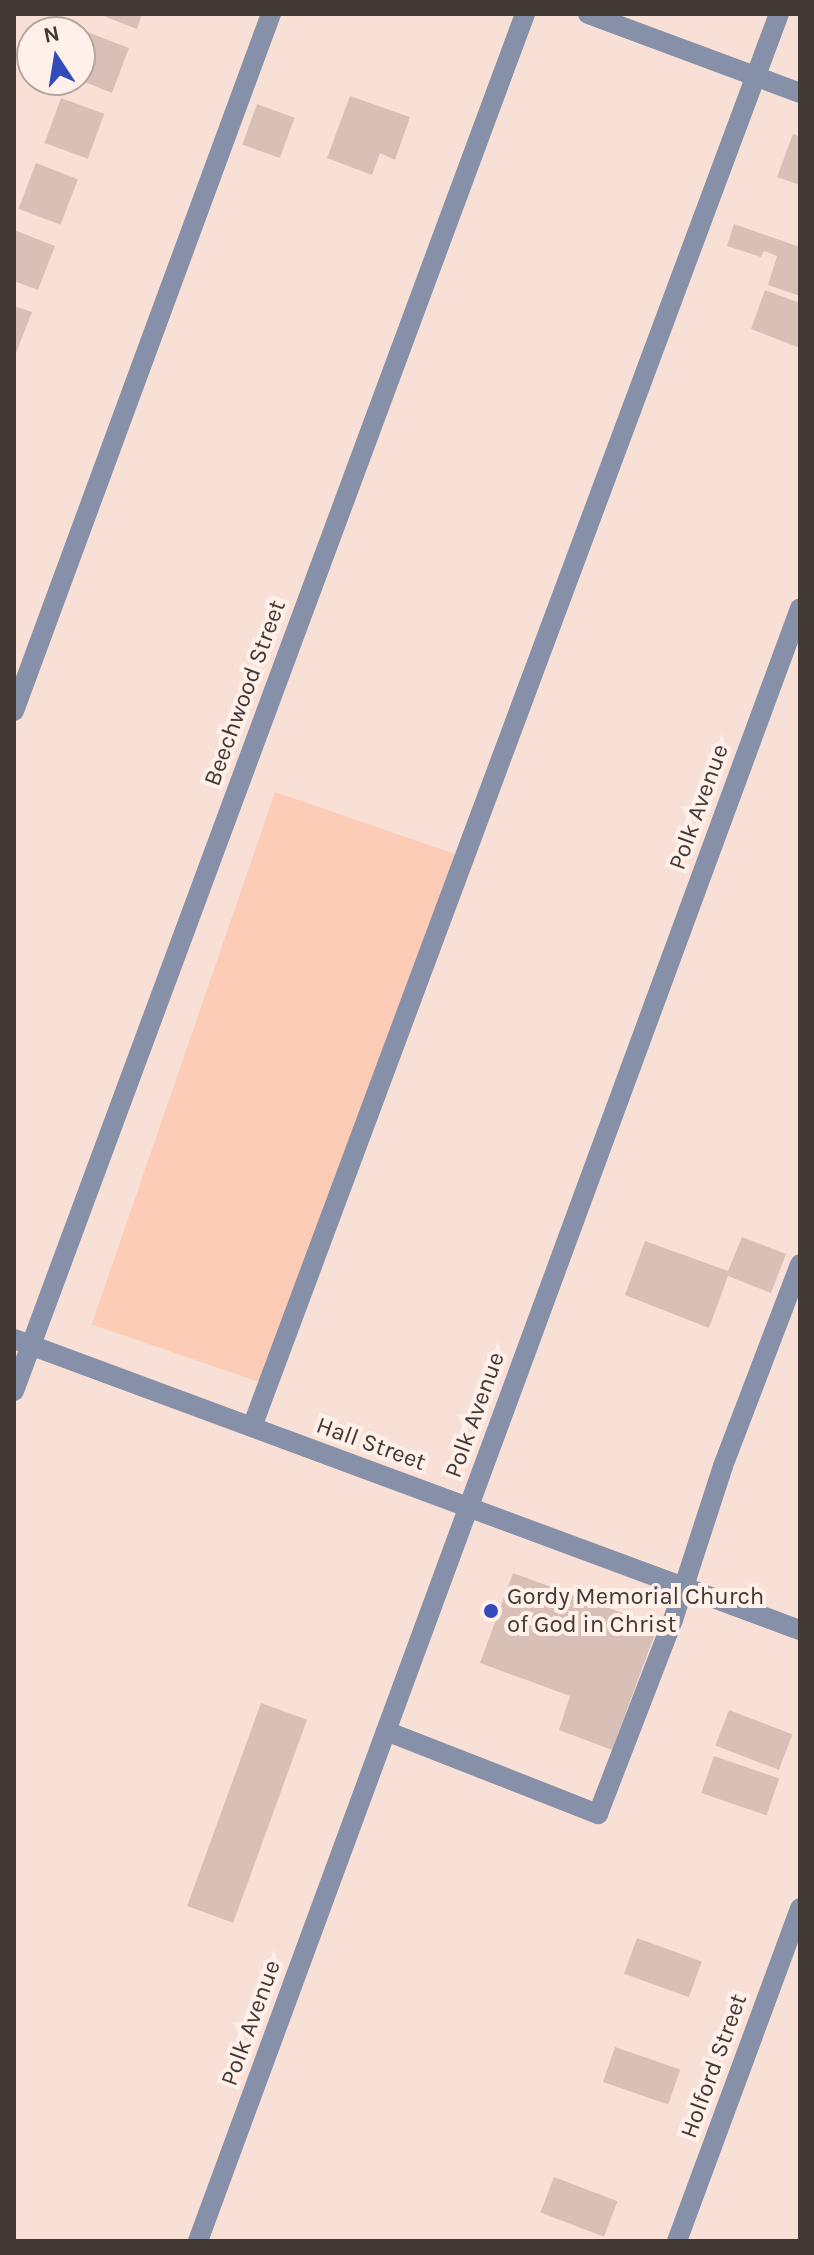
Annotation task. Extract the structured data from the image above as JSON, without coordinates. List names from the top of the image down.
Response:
{
  "streets": {
    "street": [
      "Beechwood Street",
      "Polk Avenue",
      "Hall Street",
      "Holford Street"
    ]
  },
  "crossings": [
    ["Beechwood Street", "Hall Street"],
    ["Polk Avenue", "Hall Street"]
  ],
  "places": ["Gordy Memorial Church of God in Christ"],
  "north": "top"
}
